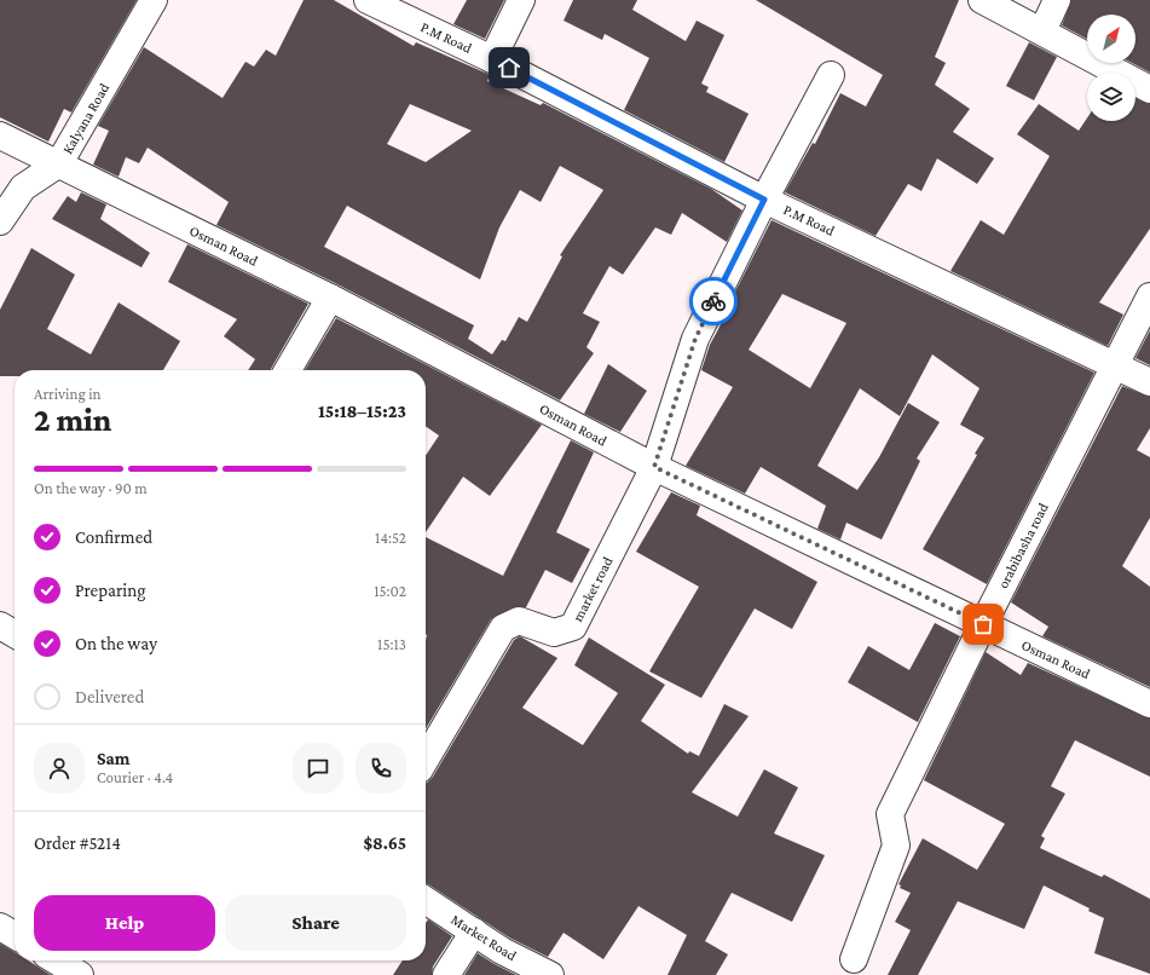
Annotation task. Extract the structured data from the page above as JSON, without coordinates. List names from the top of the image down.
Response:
{
  "streets": {
    "street": [
      "P.M Road",
      "Kalyana Road",
      "Osman Road",
      "orabibasha road",
      "market road",
      "Market Road"
    ]
  },
  "crossings": [
    ["P.M Road", "orabibasha road"],
    ["P.M Road", "market road"],
    ["Kalyana Road", "Osman Road"],
    ["Osman Road", "orabibasha road"],
    ["Osman Road", "market road"]
  ],
  "north": "top right",
  "page": {
    "heading": ["2 min", "Arriving in", "15:18–15:23"],
    "panel": [
      "Sam",
      "Courier · 4.4",
      "Order #5214",
      "$8.65"
    ],
    "bar": "On the way · 90 m",
    "list": [
      ["Confirmed", "14:52"],
      ["Preparing", "15:02"],
      ["On the way", "15:13"],
      "Delivered"
    ],
    "buttons": ["Help", "Share"]
  }
}
